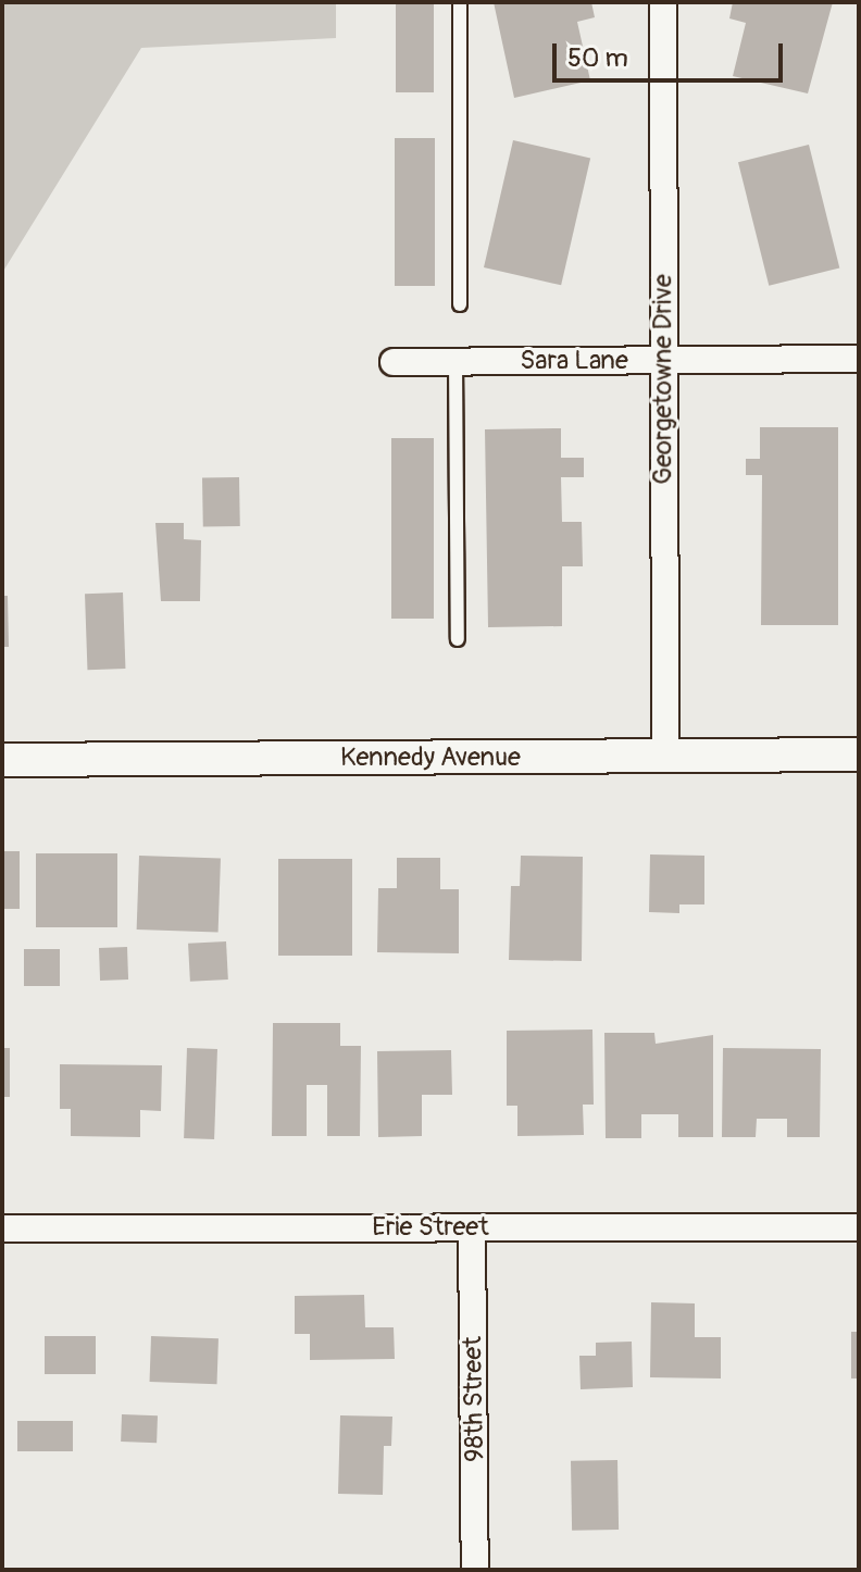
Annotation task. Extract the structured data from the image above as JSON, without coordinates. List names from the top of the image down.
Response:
{
  "streets": {
    "street": [
      "Sara Lane",
      "Georgetowne Drive",
      "Kennedy Avenue",
      "Erie Street",
      "98th Street"
    ]
  },
  "crossings": [
    ["Sara Lane", "Georgetowne Drive"],
    ["Georgetowne Drive", "Kennedy Avenue"],
    ["Erie Street", "98th Street"]
  ],
  "scale_bar": "50 m"
}
